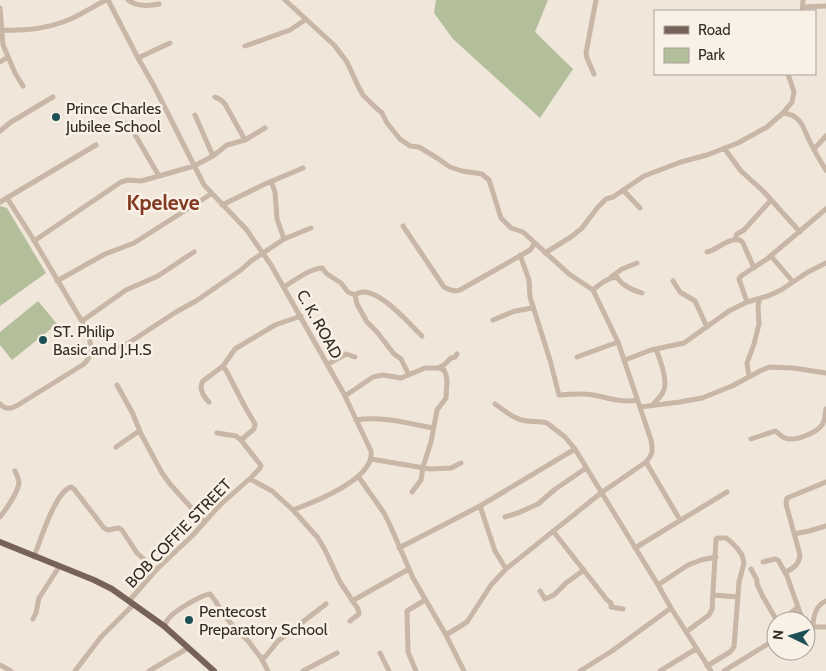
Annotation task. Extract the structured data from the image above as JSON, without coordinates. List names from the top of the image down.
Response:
{
  "streets": {
    "street": ["C. K. ROAD", "BOB COFFIE STREET"]
  },
  "districts": ["Kpeleve"],
  "places": ["Prince Charles Jubilee School", "ST. Philip Basic and J.H.S", "Pentecost Preparatory School"],
  "legend": ["Road", "Park"],
  "north": "left"
}
